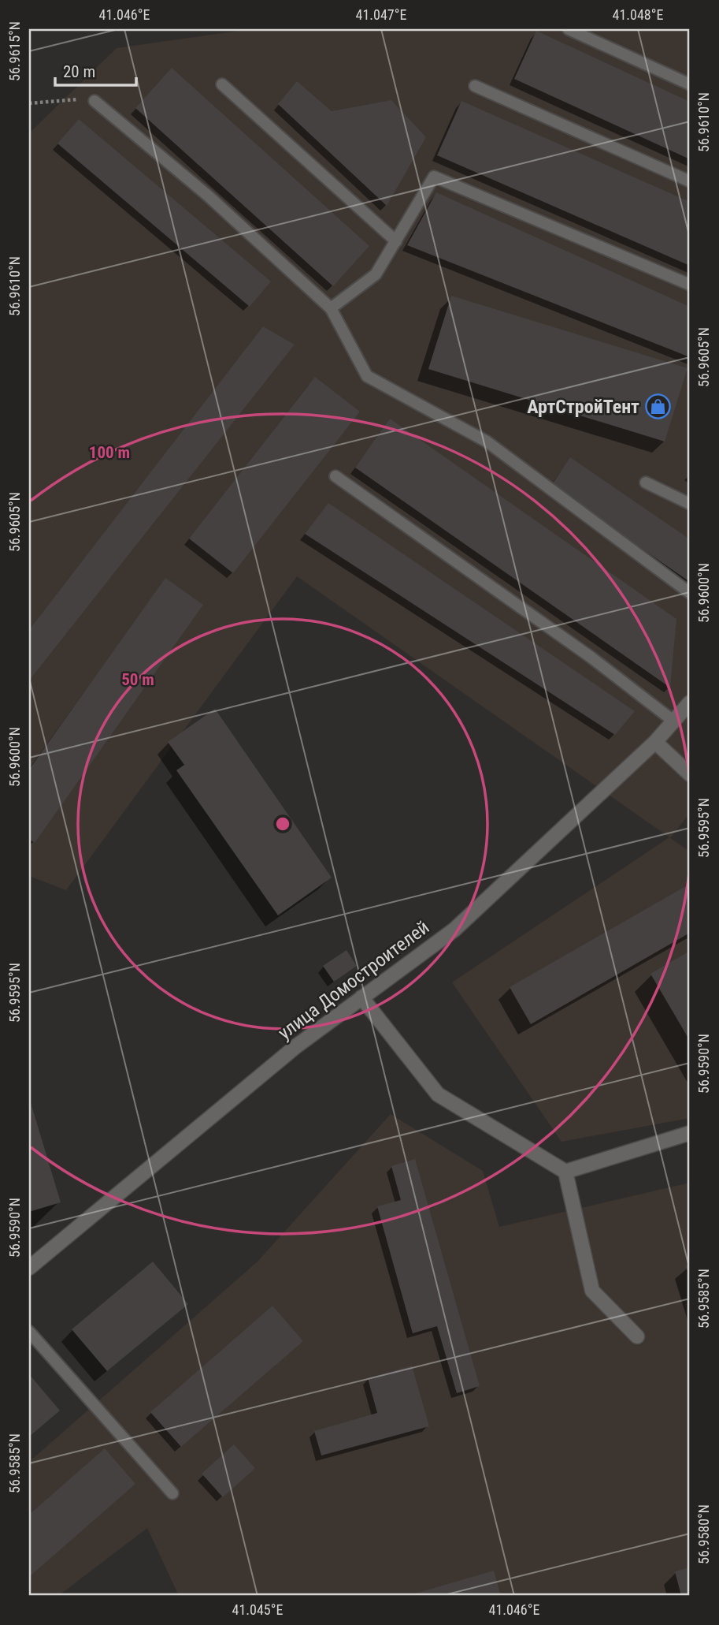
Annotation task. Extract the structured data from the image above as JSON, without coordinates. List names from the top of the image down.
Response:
{
  "streets": {
    "street": ["улица Домостроителей"]
  },
  "places": {
    "shop": ["АртСтройТент"]
  },
  "scale_bar": "20 m",
  "coordinates": [
    "41.046°E",
    "41.047°E",
    "41.048°E",
    "56.9615°N",
    "56.9610°N",
    "56.9605°N",
    "56.9600°N",
    "56.9595°N",
    "56.9590°N",
    "56.9585°N",
    "56.9580°N",
    "41.045°E"
  ],
  "rings": ["100 m", "50 m"]
}
